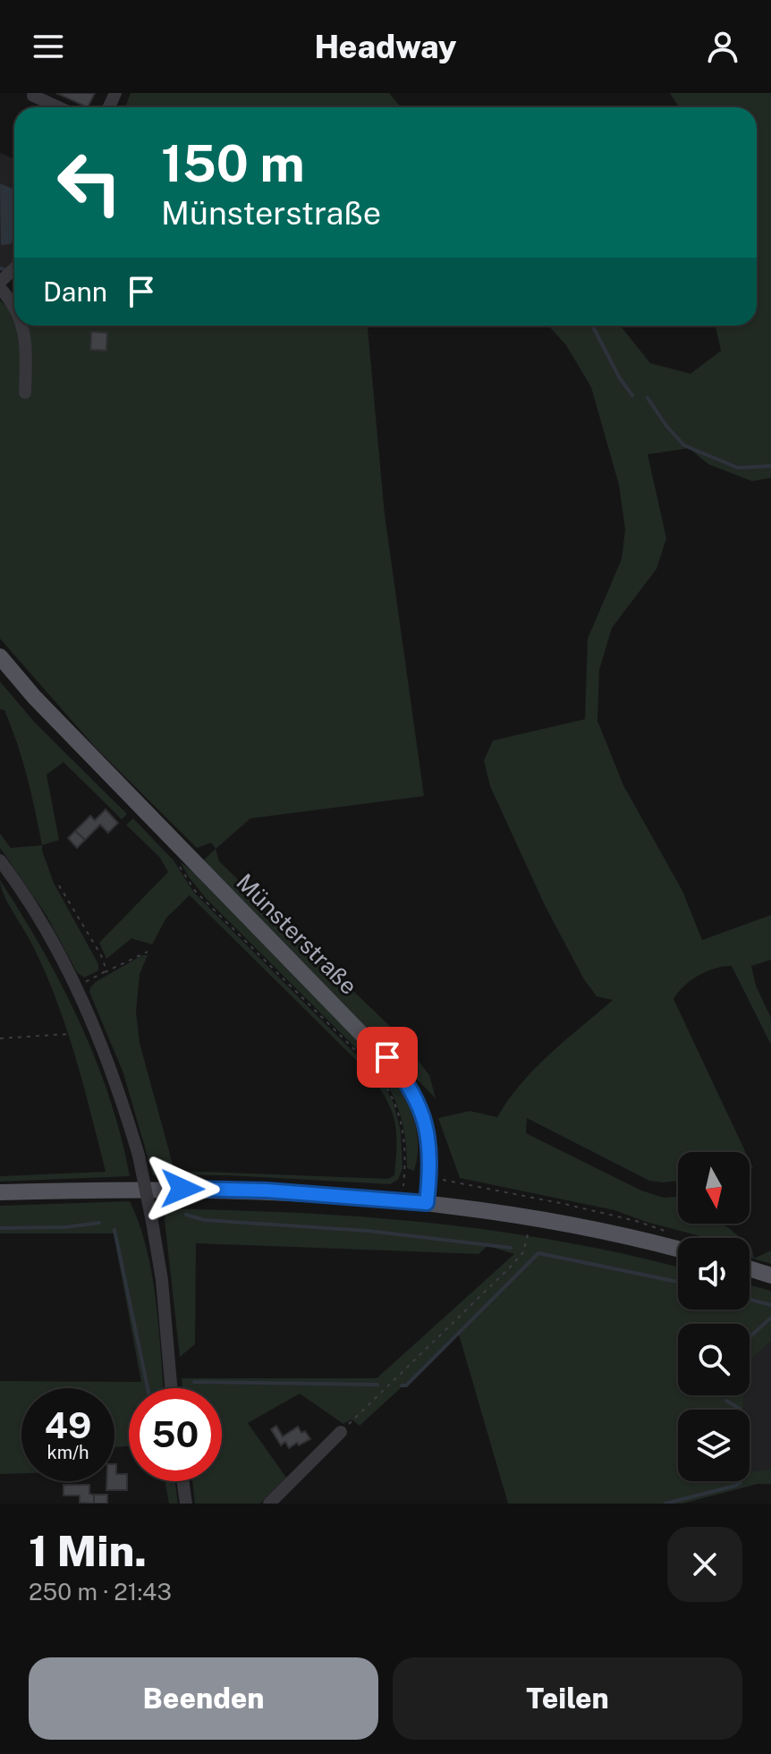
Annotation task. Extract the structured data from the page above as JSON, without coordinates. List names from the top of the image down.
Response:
{
  "streets": {
    "main road": ["Münsterstraße"]
  },
  "north": "bottom",
  "page": {
    "header": "Headway",
    "turn": ["150 m", "Münsterstraße"],
    "then": "Dann",
    "speed": "49 km/h",
    "limit": "50",
    "heading": ["1 Min.", "250 m · 21:43"],
    "buttons": ["Beenden", "Teilen"]
  }
}
